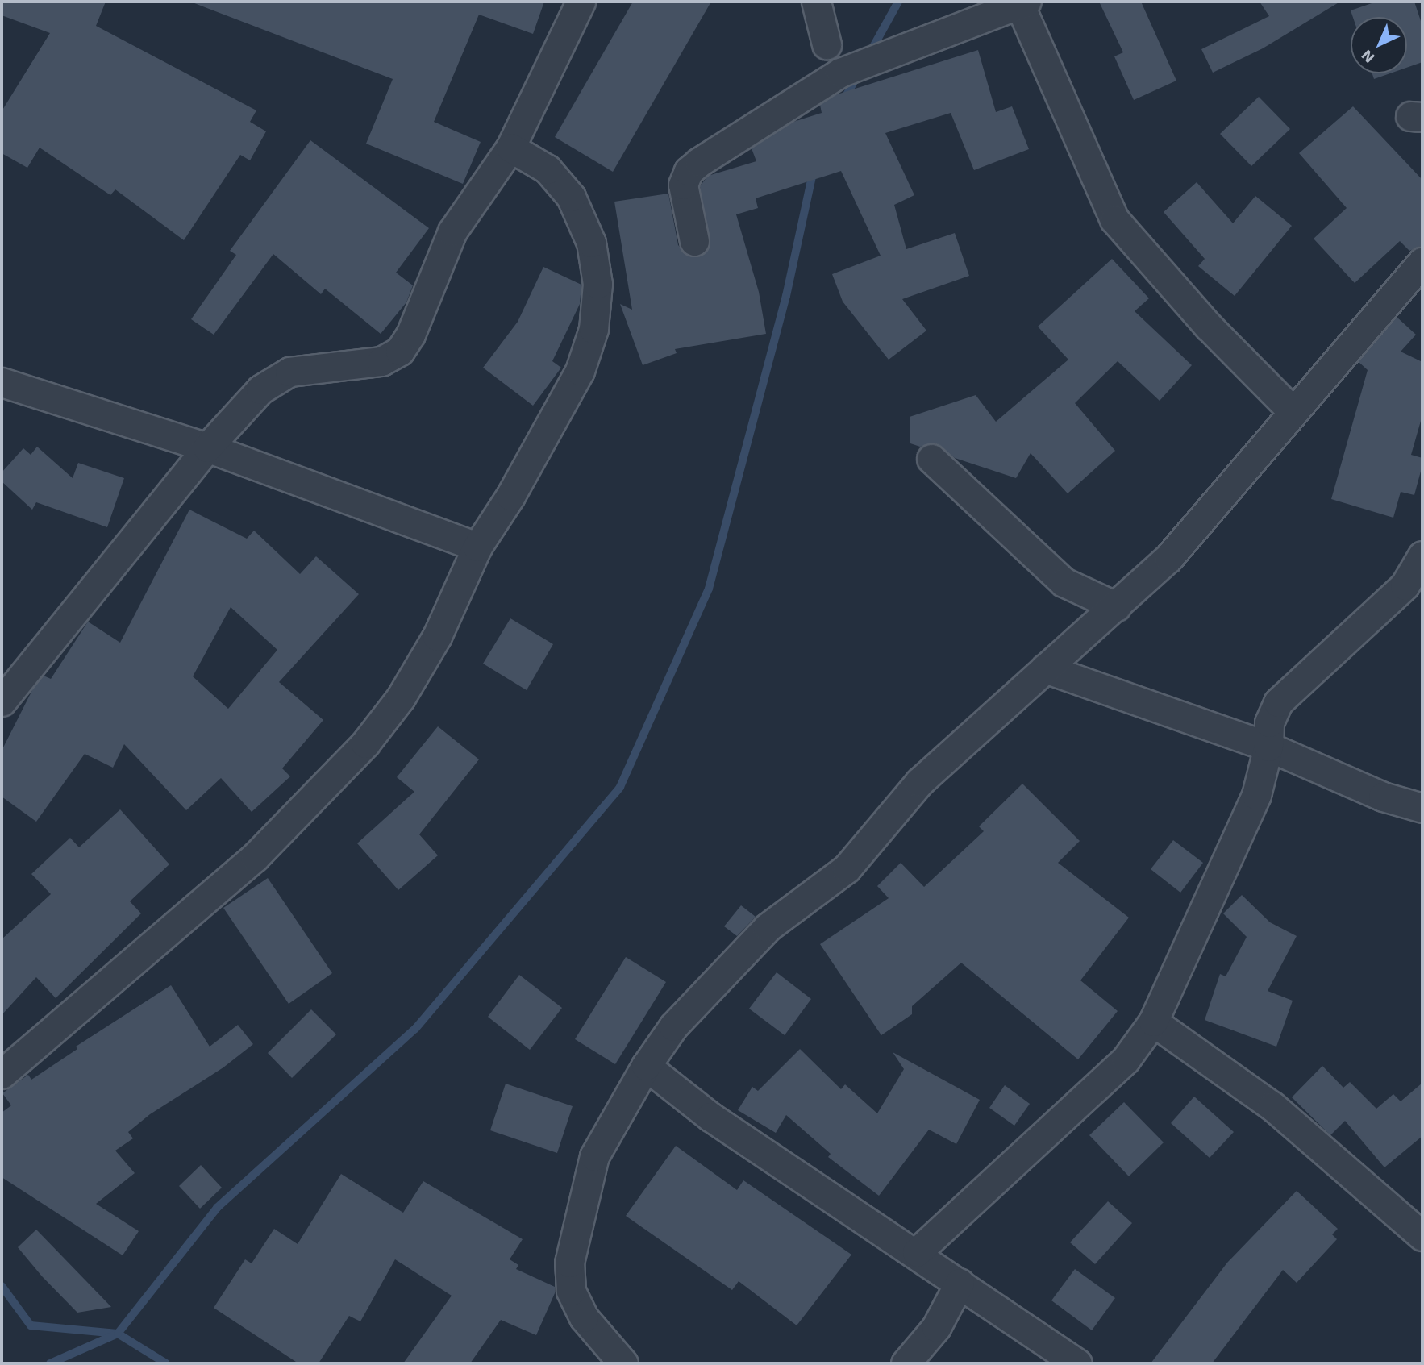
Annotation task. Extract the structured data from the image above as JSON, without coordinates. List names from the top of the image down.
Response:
{
  "north": "bottom left"
}
